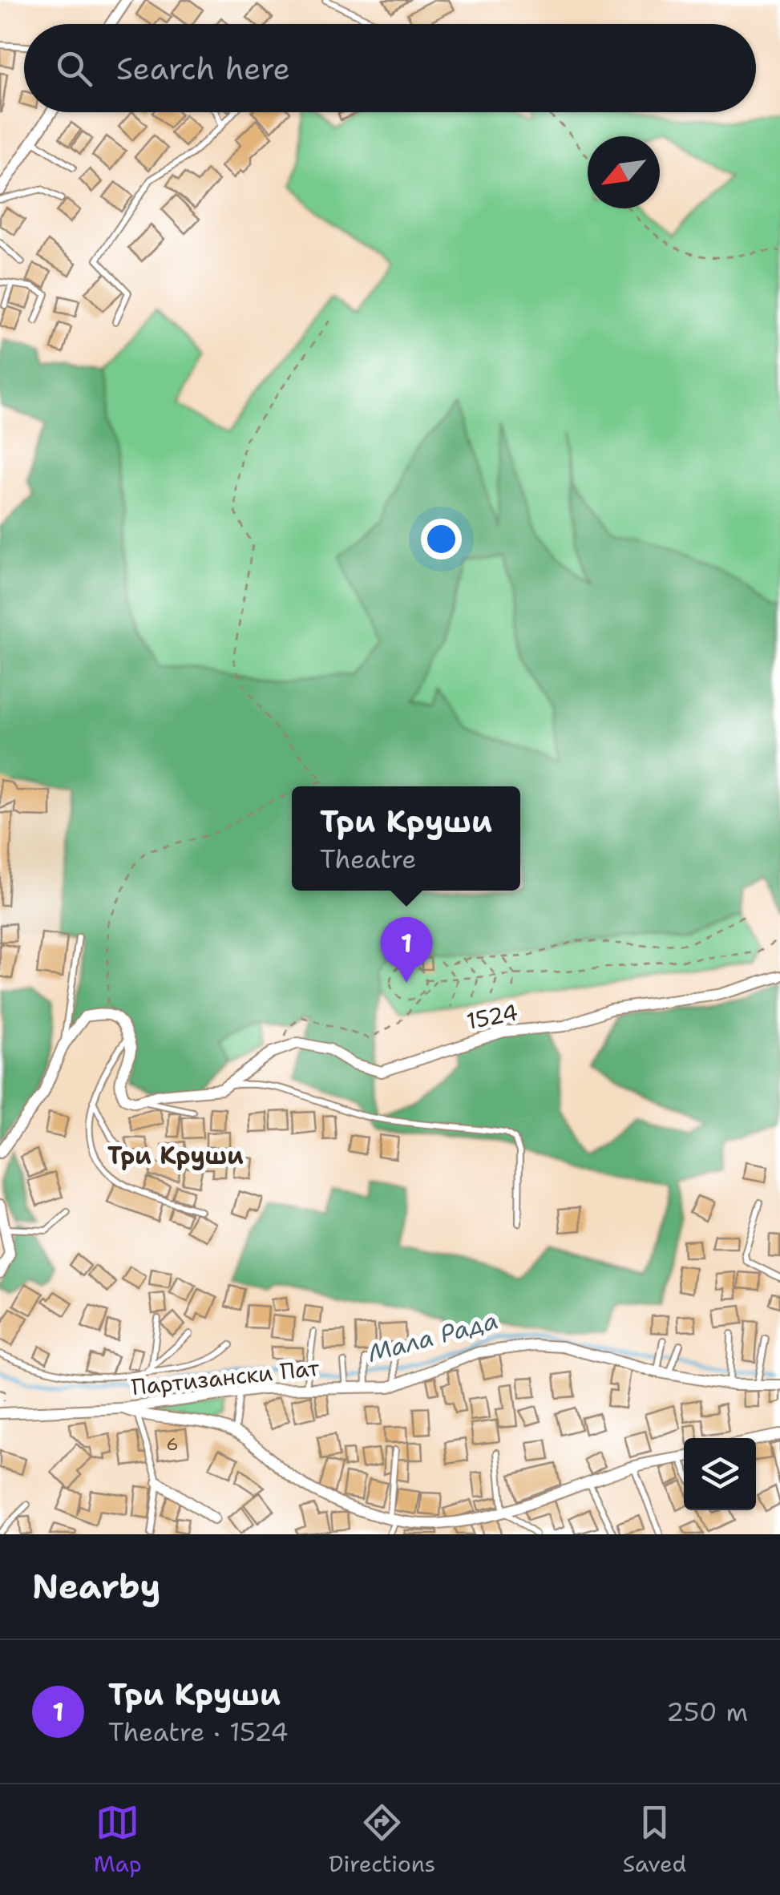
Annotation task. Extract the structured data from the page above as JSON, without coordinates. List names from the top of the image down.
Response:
{
  "streets": {
    "street": ["1524", "Партизански Пат"]
  },
  "districts": ["Три Круши"],
  "water": ["Мала Рада"],
  "house_numbers": ["6"],
  "north": "bottom left",
  "page": {
    "search": "Search here",
    "popup": ["Три Круши", "Theatre"],
    "pins": "1",
    "heading": "Nearby",
    "list": [
      {
        "mark": "1",
        "name": "Три Круши",
        "note": "Theatre · 1524",
        "value": "250 m"
      }
    ],
    "nav": ["Map", "Directions", "Saved"]
  }
}
